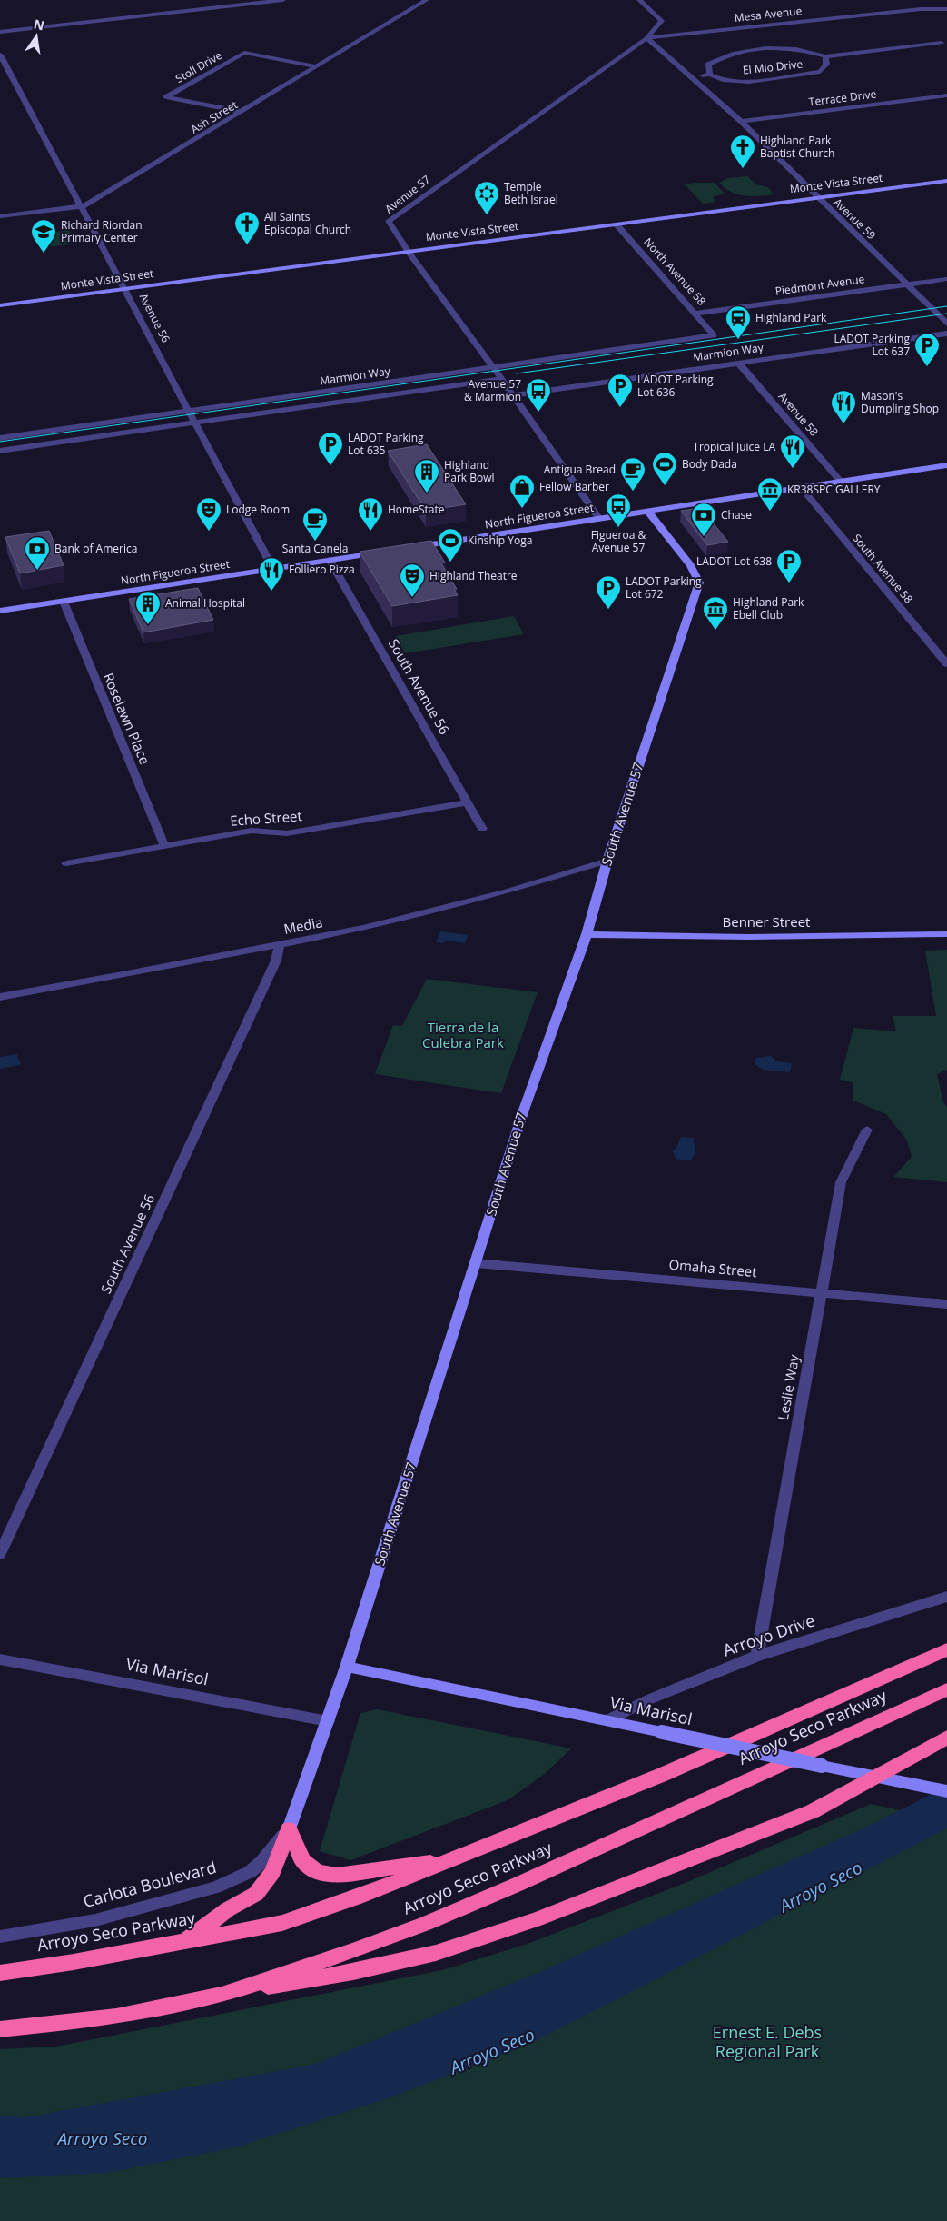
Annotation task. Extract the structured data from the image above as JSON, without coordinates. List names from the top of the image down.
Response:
{
  "streets": {
    "highway": ["Arroyo Seco Parkway"],
    "street": [
      "Mesa Avenue",
      "Stoll Drive",
      "El Mio Drive",
      "Terrace Drive",
      "Ash Street",
      "Monte Vista Street",
      "Avenue 57",
      "Avenue 59",
      "North Avenue 58",
      "Piedmont Avenue",
      "Avenue 56",
      "Marmion Way",
      "Avenue 58",
      "North Figueroa Street",
      "South Avenue 58",
      "South Avenue 56",
      "Roselawn Place",
      "South Avenue 57",
      "Echo Street",
      "Benner Street",
      "Media",
      "Omaha Street",
      "Leslie Way",
      "Arroyo Drive",
      "Via Marisol",
      "Carlota Boulevard"
    ]
  },
  "crossings": [
    ["Mesa Avenue", "Avenue 57"],
    ["Mesa Avenue", "Avenue 59"],
    ["Stoll Drive", "Ash Street"],
    ["El Mio Drive", "Avenue 59"],
    ["Terrace Drive", "Avenue 59"],
    ["Ash Street", "Avenue 56"],
    ["Monte Vista Street", "Avenue 57"],
    ["Monte Vista Street", "Avenue 59"],
    ["Monte Vista Street", "North Avenue 58"],
    ["Monte Vista Street", "Avenue 56"],
    ["Avenue 57", "Avenue 59"],
    ["Avenue 57", "Marmion Way"],
    ["Avenue 57", "North Figueroa Street"],
    ["Avenue 59", "Piedmont Avenue"],
    ["North Avenue 58", "Piedmont Avenue"],
    ["North Avenue 58", "Marmion Way"],
    ["Avenue 56", "Marmion Way"],
    ["Avenue 56", "North Figueroa Street"],
    ["Marmion Way", "Avenue 58"],
    ["Avenue 58", "North Figueroa Street"],
    ["North Figueroa Street", "South Avenue 58"],
    ["North Figueroa Street", "South Avenue 56"],
    ["North Figueroa Street", "Roselawn Place"],
    ["North Figueroa Street", "South Avenue 57"],
    ["South Avenue 56", "Echo Street"],
    ["South Avenue 56", "Media"],
    ["Roselawn Place", "Echo Street"],
    ["South Avenue 57", "Benner Street"],
    ["South Avenue 57", "Media"],
    ["South Avenue 57", "Omaha Street"],
    ["South Avenue 57", "Via Marisol"],
    ["South Avenue 57", "Carlota Boulevard"],
    ["Omaha Street", "Leslie Way"],
    ["Leslie Way", "Arroyo Drive"],
    ["Arroyo Drive", "Via Marisol"]
  ],
  "water": ["Arroyo Seco"],
  "parks": ["Tierra de la Culebra Park", "Ernest E. Debs Regional Park"],
  "places": {
    "church": ["Highland Park Baptist Church", "All Saints Episcopal Church"],
    "synagogue": ["Temple Beth Israel"],
    "school or university": ["Richard Riordan Primary Center"],
    "station": ["Highland Park"],
    "parking": [
      "LADOT Parking Lot 637",
      "LADOT Parking Lot 636",
      "LADOT Parking Lot 635",
      "LADOT Lot 638",
      "LADOT Parking Lot 672"
    ],
    "bus stop": ["Avenue 57 & Marmion", "Figueroa & Avenue 57"],
    "restaurant": [
      "Mason's Dumpling Shop",
      "Tropical Juice LA",
      "HomeState",
      "Folliero Pizza"
    ],
    "sports": ["Body Dada", "Kinship Yoga"],
    "cafe": ["Antigua Bread", "Santa Canela"],
    "building": ["Highland Park Bowl", "Animal Hospital"],
    "shop": ["Fellow Barber"],
    "museum": ["KR38SPC GALLERY", "Highland Park Ebell Club"],
    "theatre": ["Lodge Room", "Highland Theatre"],
    "bank": ["Chase", "Bank of America"]
  },
  "north": "top"
}
